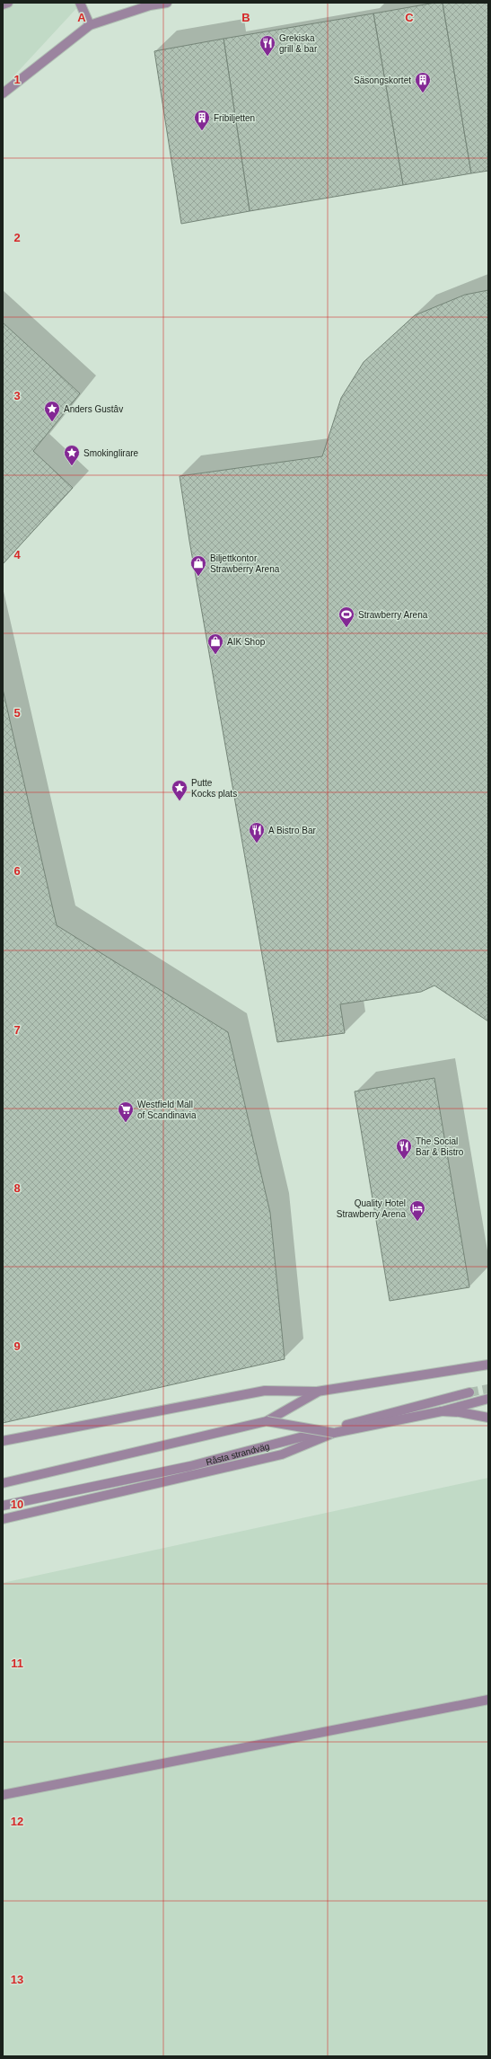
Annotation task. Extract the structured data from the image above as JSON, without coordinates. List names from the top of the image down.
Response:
{
  "streets": {
    "street": ["Råsta strandväg"]
  },
  "places": {
    "restaurant": ["Grekiska grill & bar", "A Bistro Bar", "The Social Bar & Bistro"],
    "building": ["Säsongskortet", "Fribiljetten"],
    "place": ["Anders Gustâv", "Smokinglirare", "Putte Kocks plats"],
    "shop": ["Biljettkontor Strawberry Arena", "AIK Shop"],
    "sports": ["Strawberry Arena"],
    "supermarket": ["Westfield Mall of Scandinavia"],
    "hotel": ["Quality Hotel Strawberry Arena"]
  },
  "grid": {
    "columns": ["A", "B", "C"],
    "rows": [
      "1",
      "2",
      "3",
      "4",
      "5",
      "6",
      "7",
      "8",
      "9",
      "10",
      "11",
      "12",
      "13"
    ]
  }
}
